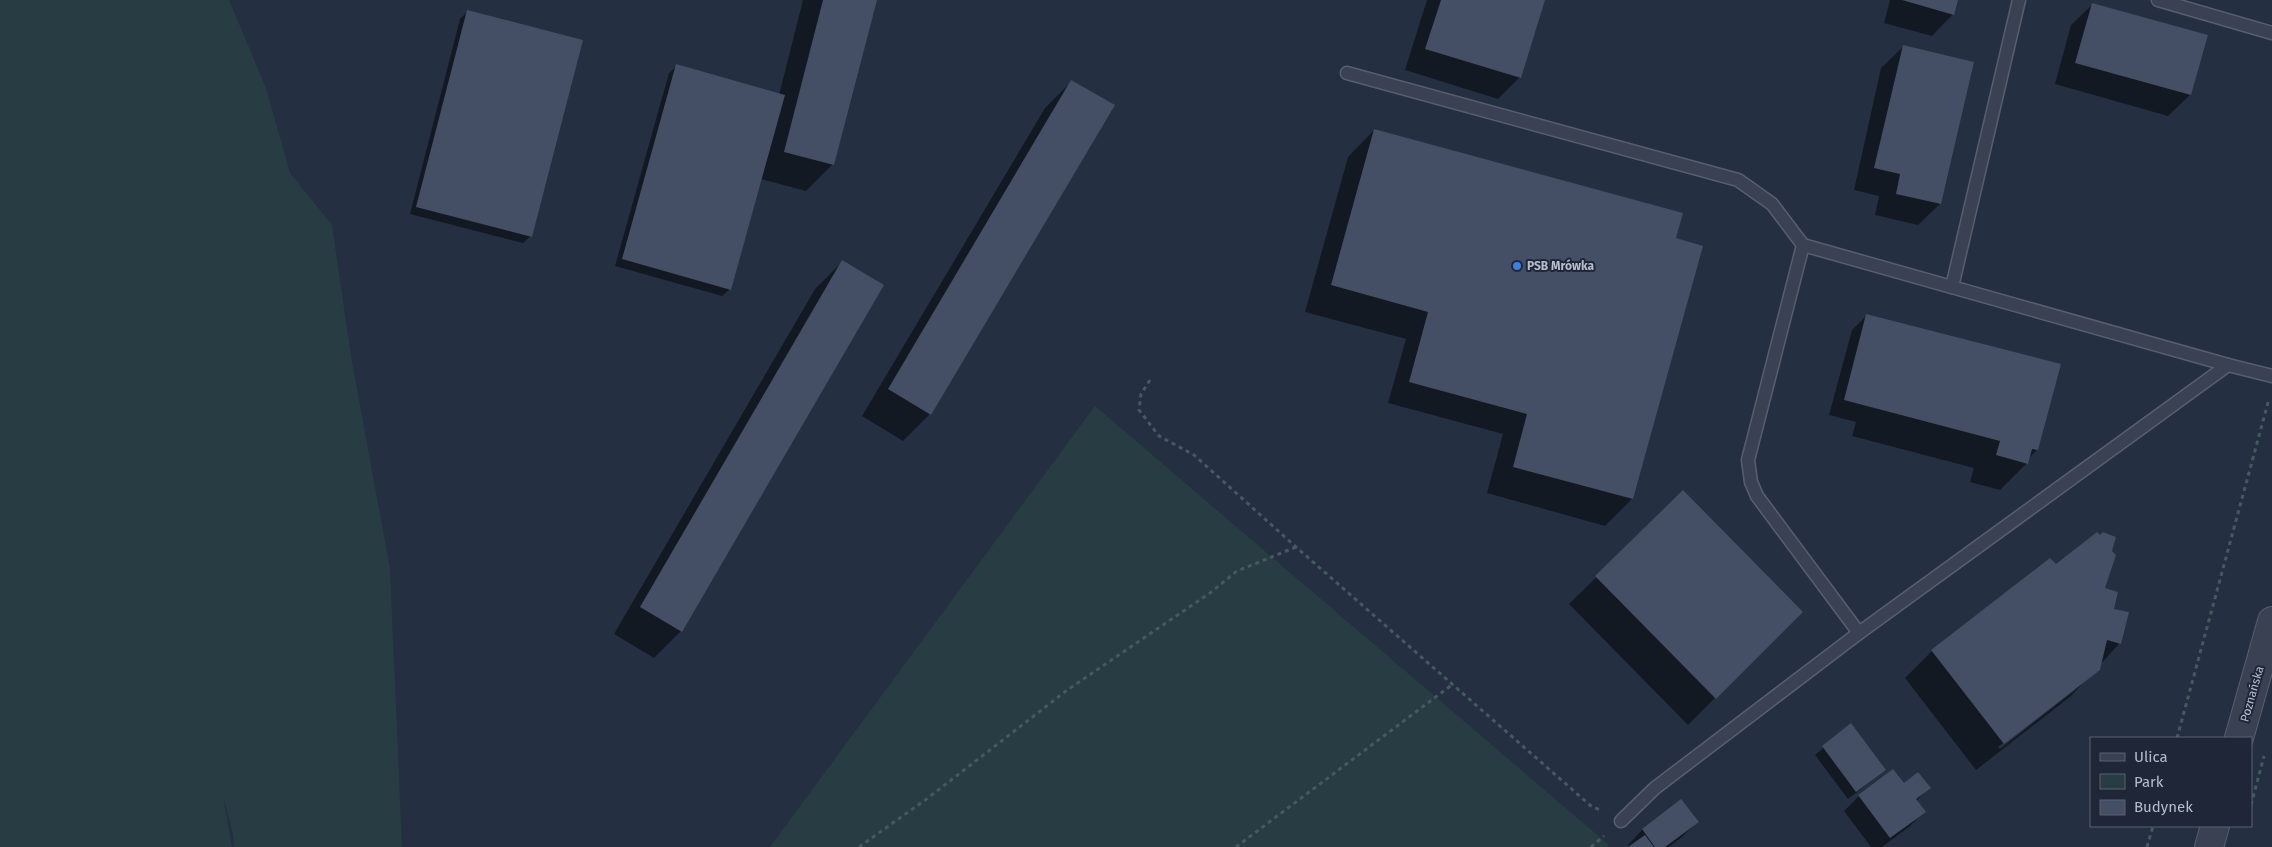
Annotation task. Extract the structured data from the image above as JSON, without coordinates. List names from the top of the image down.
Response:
{
  "streets": {
    "street": ["Poznańska"]
  },
  "places": ["PSB Mrówka"],
  "legend": ["Ulica", "Park", "Budynek"]
}
